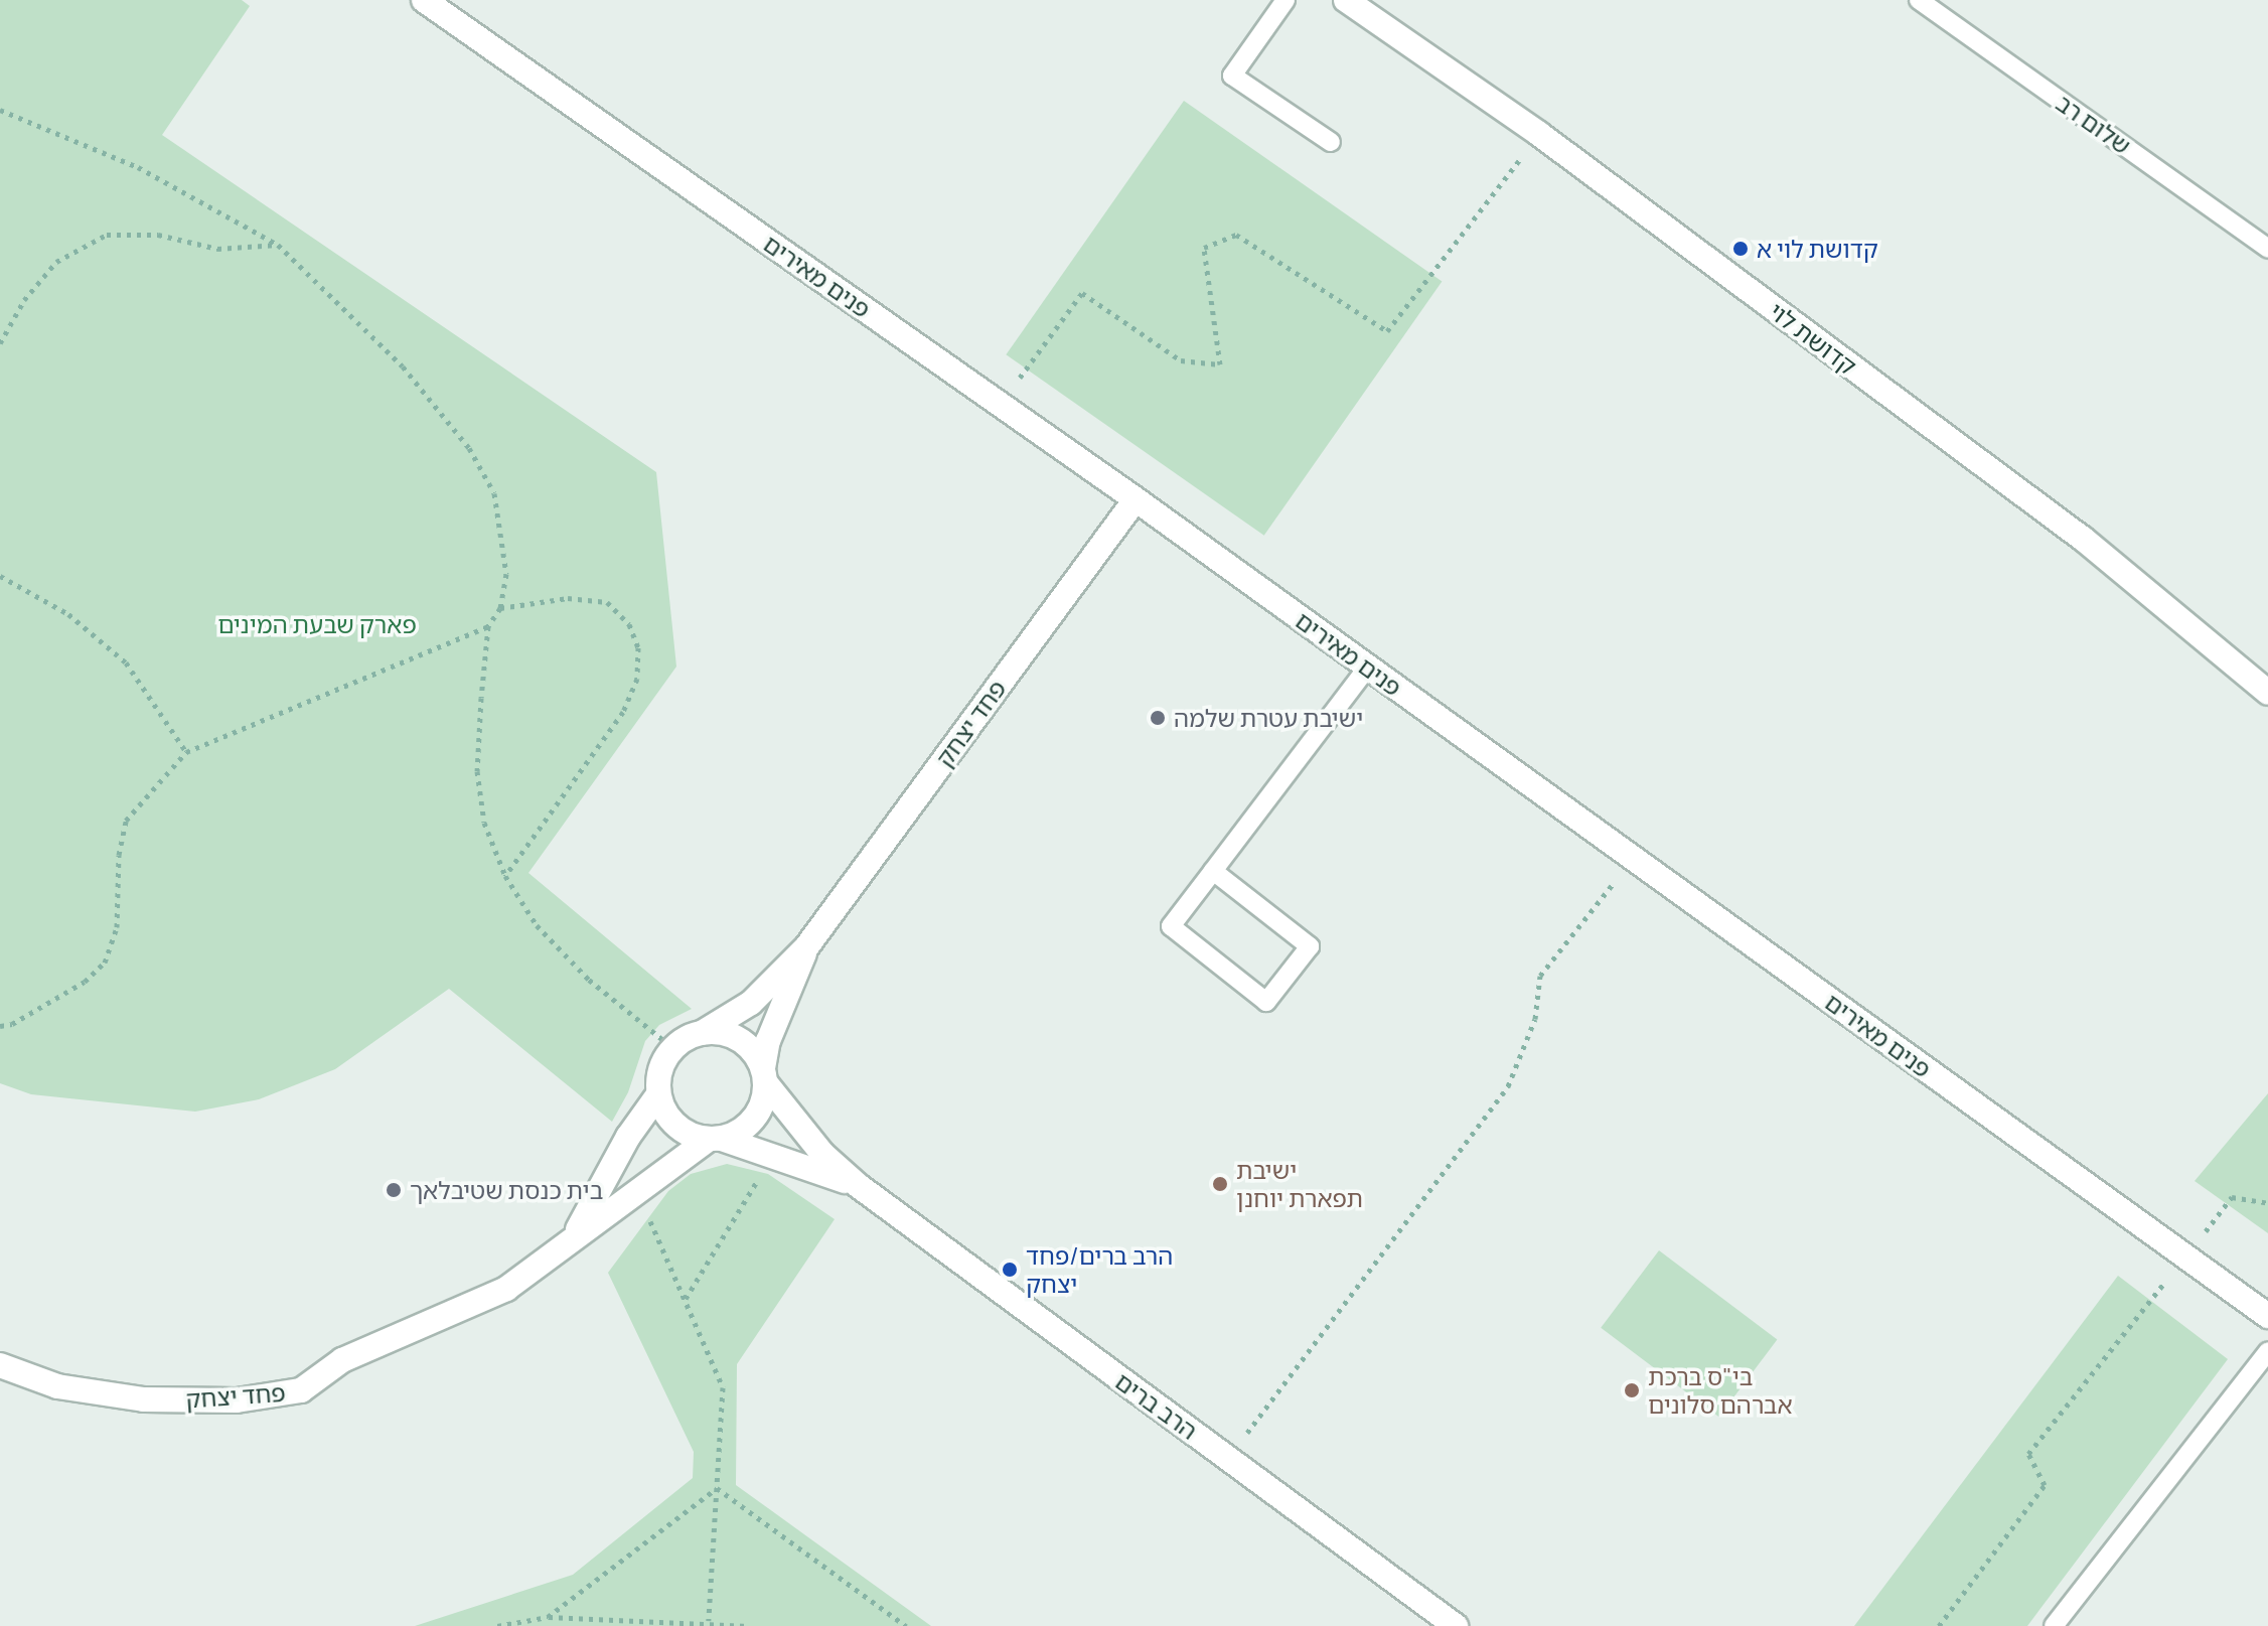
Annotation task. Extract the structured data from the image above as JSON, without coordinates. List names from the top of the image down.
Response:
{
  "streets": {
    "street": [
      "פנים מאירים",
      "קדושת לוי",
      "פחד יצחק",
      "הרב ברים"
    ],
    "lane": ["שלום רב"]
  },
  "crossings": [
    ["פנים מאירים", "פחד יצחק"],
    ["פחד יצחק", "הרב ברים"]
  ],
  "parks": ["פארק שבעת המינים"],
  "places": [
    "קדושת לוי א",
    "ישיבת עטרת שלמה",
    "ישיבת תפארת יוחנן",
    "בית כנסת שטיבלאך",
    "הרב ברים/פחד יצחק",
    "בי\"ס ברכת אברהם סלונים"
  ]
}
